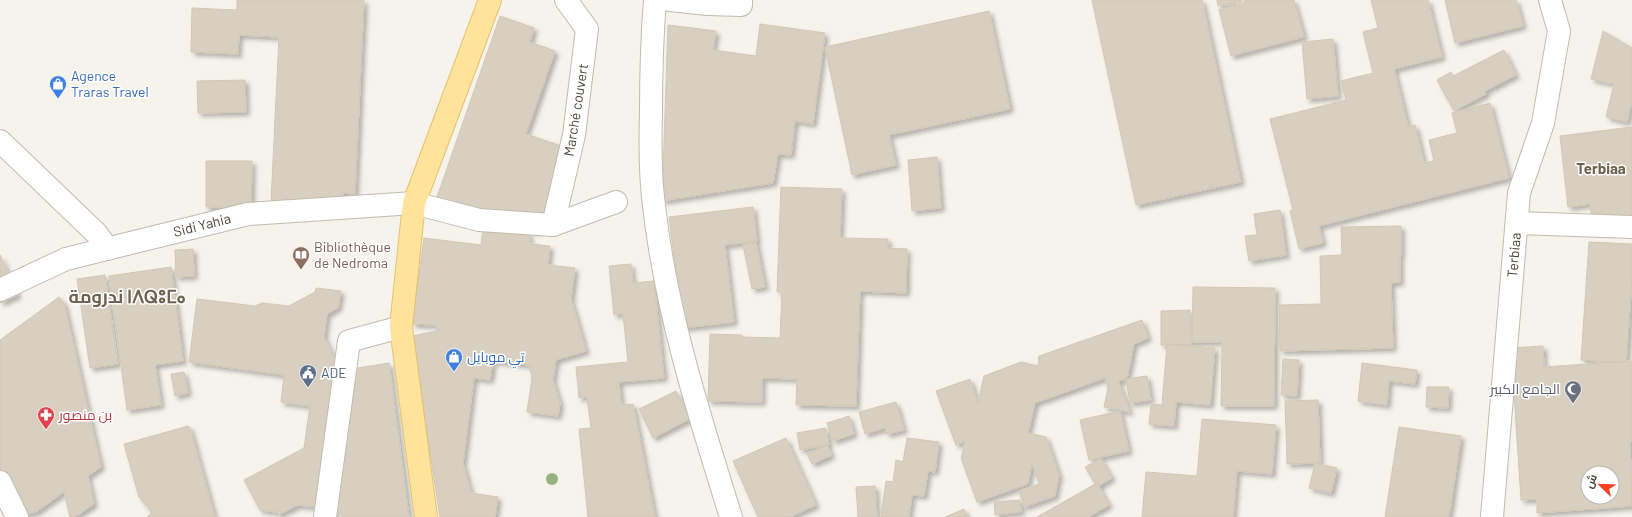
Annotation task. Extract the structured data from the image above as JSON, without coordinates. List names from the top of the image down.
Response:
{
  "streets": {
    "street": ["Marché couvert", "Sidi Yahia", "Terbiaa"]
  },
  "crossings": [
    ["Marché couvert", "Sidi Yahia"]
  ],
  "districts": ["Terbiaa", "ندرومة ⵏⴷⵕⵓⵎⴰ"],
  "places": {
    "shop": ["Agence Traras Travel", "تي موبايل"],
    "library": ["Bibliothèque de Nedroma"],
    "public building": ["ADE"],
    "mosque": ["الجامع الكبير"],
    "pharmacy": ["بن منصور"]
  },
  "north": "top left"
}
